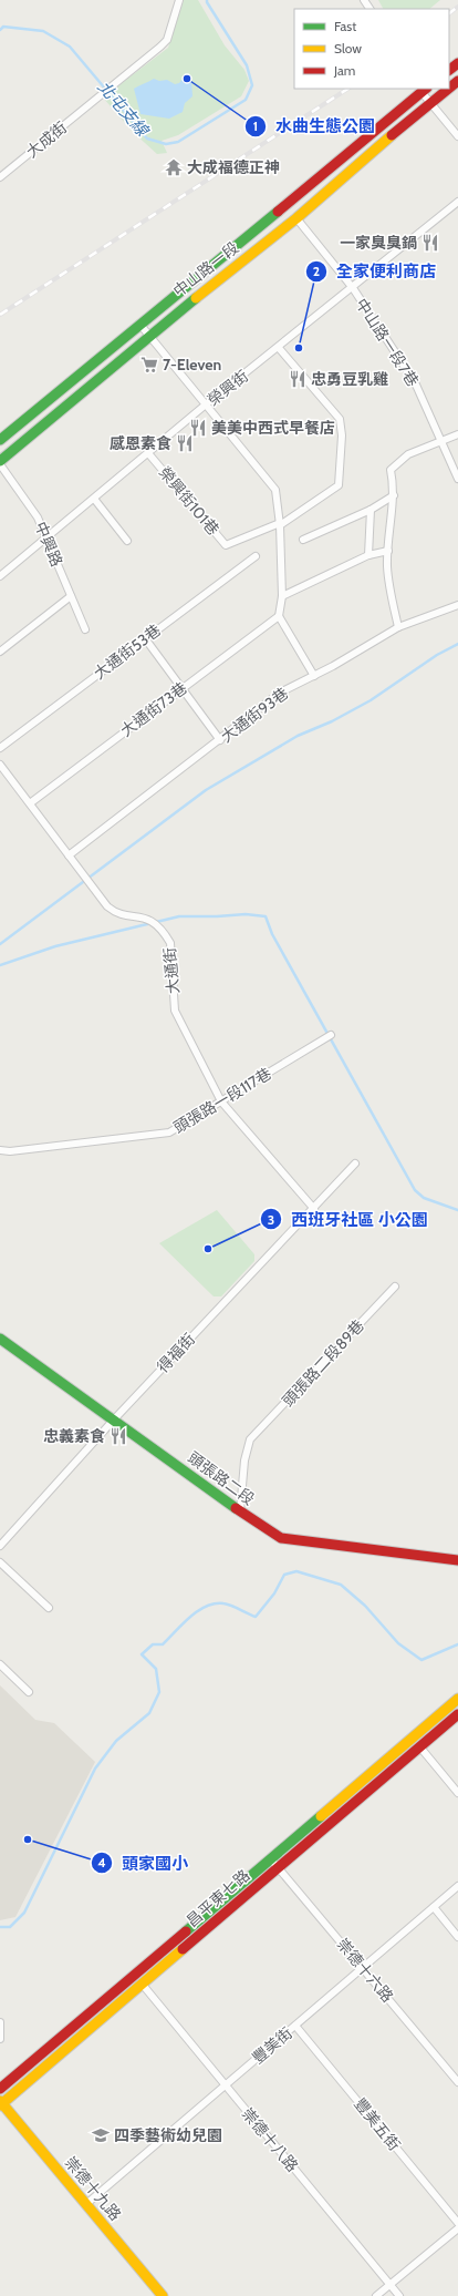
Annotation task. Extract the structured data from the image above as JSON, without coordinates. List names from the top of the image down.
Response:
{
  "streets": {
    "street": [
      "大成街",
      "中山路一段",
      "中山路一段7巷",
      "榮興街",
      "榮興街101巷",
      "中興路",
      "大通街53巷",
      "大通街73巷",
      "大通街93巷",
      "大通街",
      "頭張路一段117巷",
      "得福街",
      "頭張路二段89巷",
      "頭張路二段",
      "昌平東七路",
      "崇德十六路",
      "豐美街",
      "豐美五街",
      "崇德十八路",
      "崇德十九路"
    ]
  },
  "crossings": [
    ["中山路一段", "中山路一段7巷"],
    ["中山路一段7巷", "榮興街"],
    ["榮興街", "榮興街101巷"],
    ["榮興街", "中興路"],
    ["大通街73巷", "大通街"],
    ["大通街93巷", "大通街"],
    ["大通街", "頭張路一段117巷"],
    ["大通街", "得福街"],
    ["得福街", "頭張路二段"],
    ["頭張路二段89巷", "頭張路二段"],
    ["昌平東七路", "崇德十六路"],
    ["昌平東七路", "崇德十八路"],
    ["昌平東七路", "崇德十九路"],
    ["崇德十六路", "豐美街"],
    ["豐美街", "豐美五街"],
    ["豐美街", "崇德十八路"],
    ["豐美街", "崇德十九路"]
  ],
  "water": ["北屯支線"],
  "places": {
    "other": [
      "水曲生態公園",
      "全家便利商店",
      "西班牙社區 小公園",
      "頭家國小"
    ],
    "temple": ["大成福德正神"],
    "restaurant": [
      "一家臭臭鍋",
      "忠勇豆乳雞",
      "美美中西式早餐店",
      "感恩素食",
      "忠義素食"
    ],
    "supermarket": ["7-Eleven"],
    "school or university": ["四季藝術幼兒園"]
  },
  "legend": ["Fast", "Slow", "Jam"]
}
